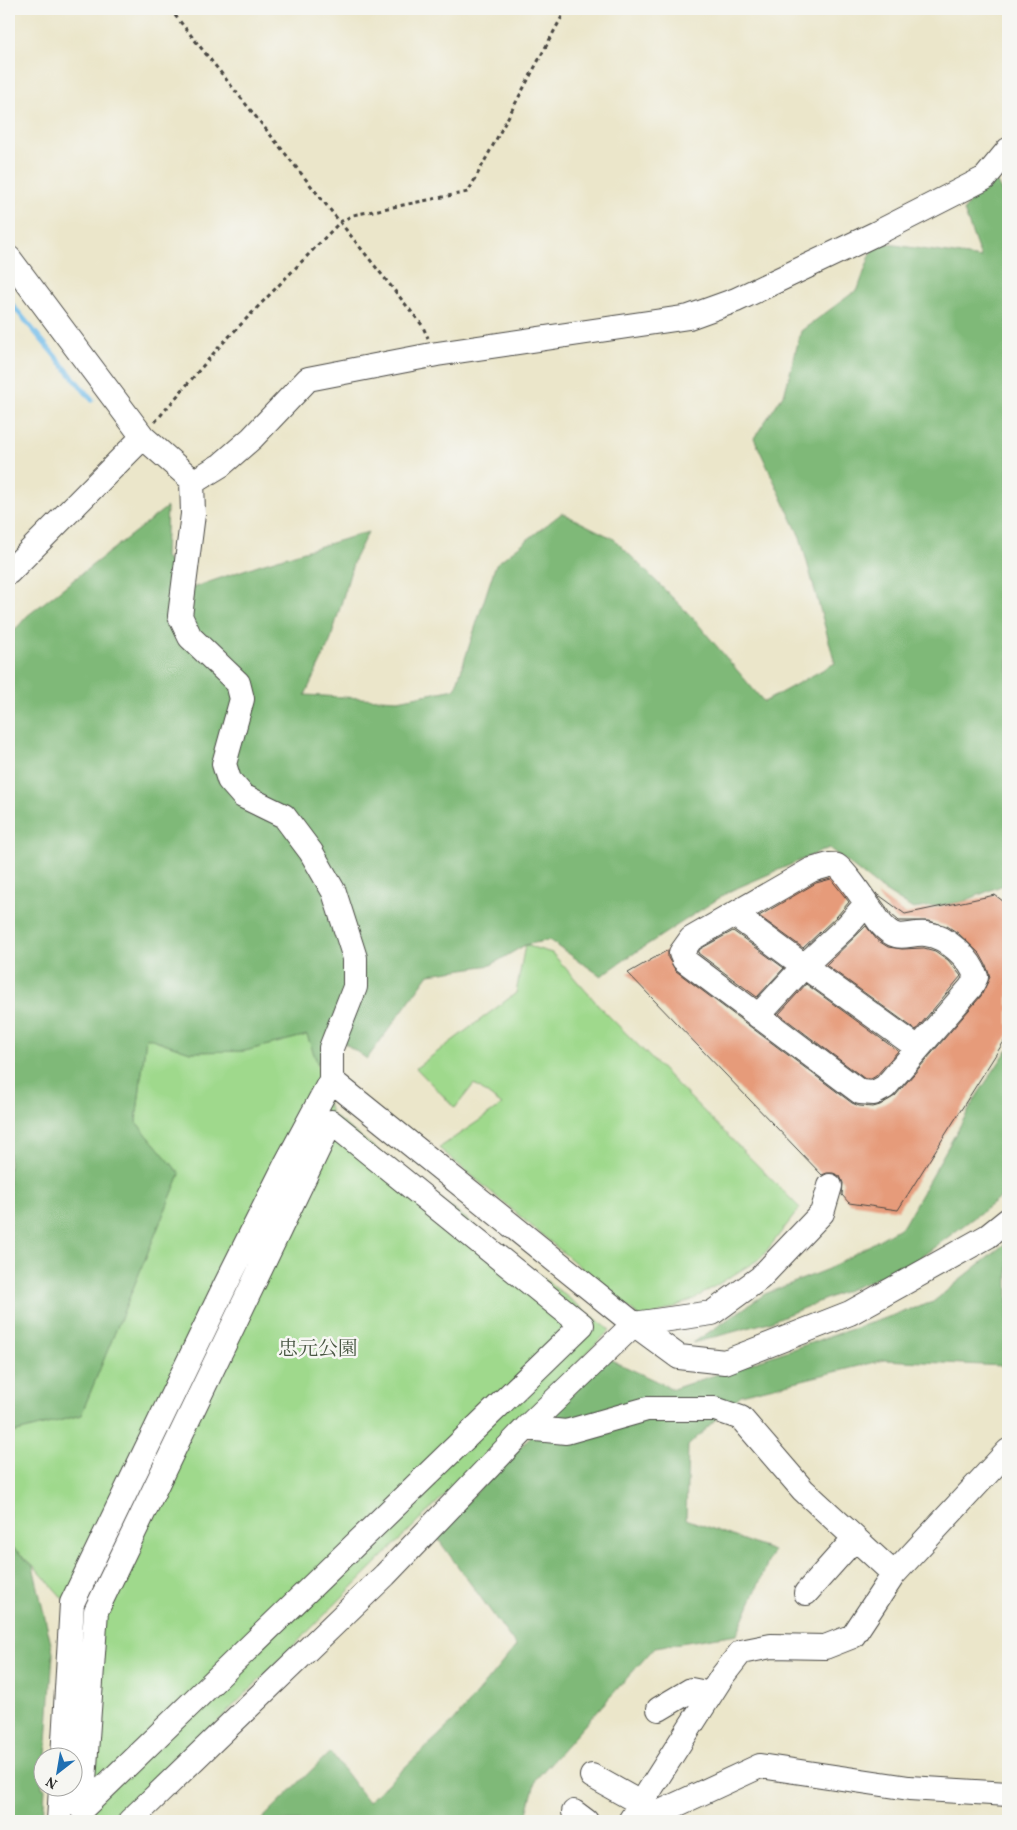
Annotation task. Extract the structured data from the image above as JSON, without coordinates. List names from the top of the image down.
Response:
{
  "parks": ["忠元公園"],
  "north": "bottom left"
}
